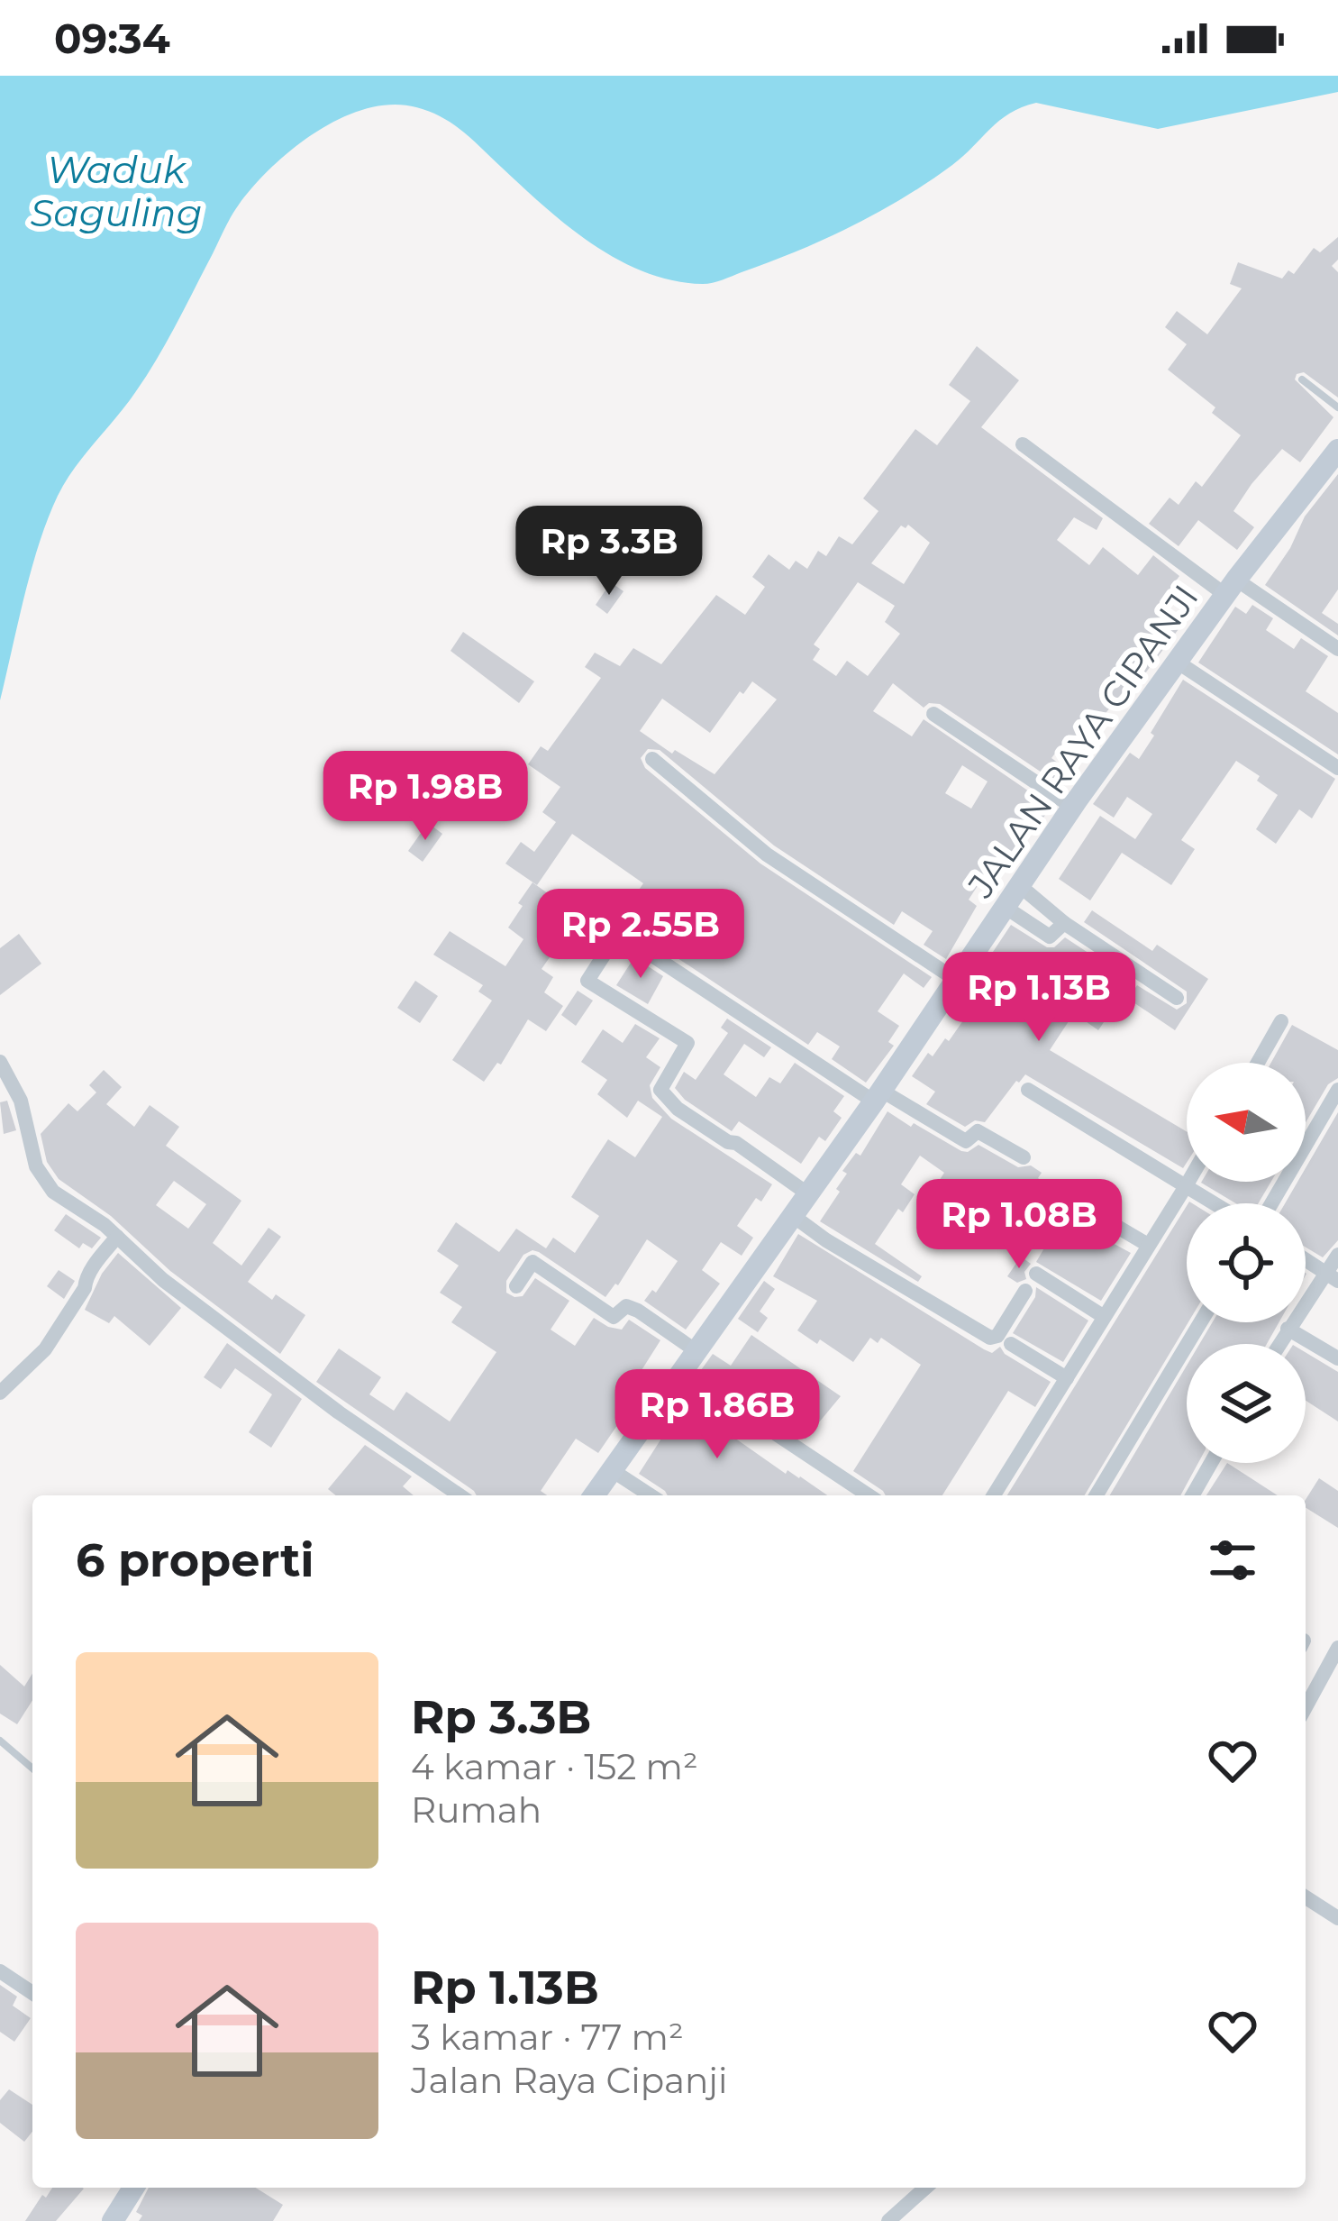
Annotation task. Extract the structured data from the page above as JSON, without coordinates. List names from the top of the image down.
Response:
{
  "streets": {
    "main road": ["JALAN RAYA CIPANJI"]
  },
  "water": ["Waduk Saguling"],
  "north": "left",
  "page": {
    "status": "09:34",
    "price": [
      "Rp 3.3B",
      "Rp 1.98B",
      "Rp 2.55B",
      "Rp 1.13B",
      "Rp 1.08B",
      "Rp 1.86B"
    ],
    "heading": "6 properti",
    "list": [
      {
        "name": "Rp 3.3B",
        "note": "4 kamar · 152 m² · Rumah"
      },
      {
        "name": "Rp 1.13B",
        "note": "3 kamar · 77 m² · Jalan Raya Cipanji"
      }
    ]
  }
}
